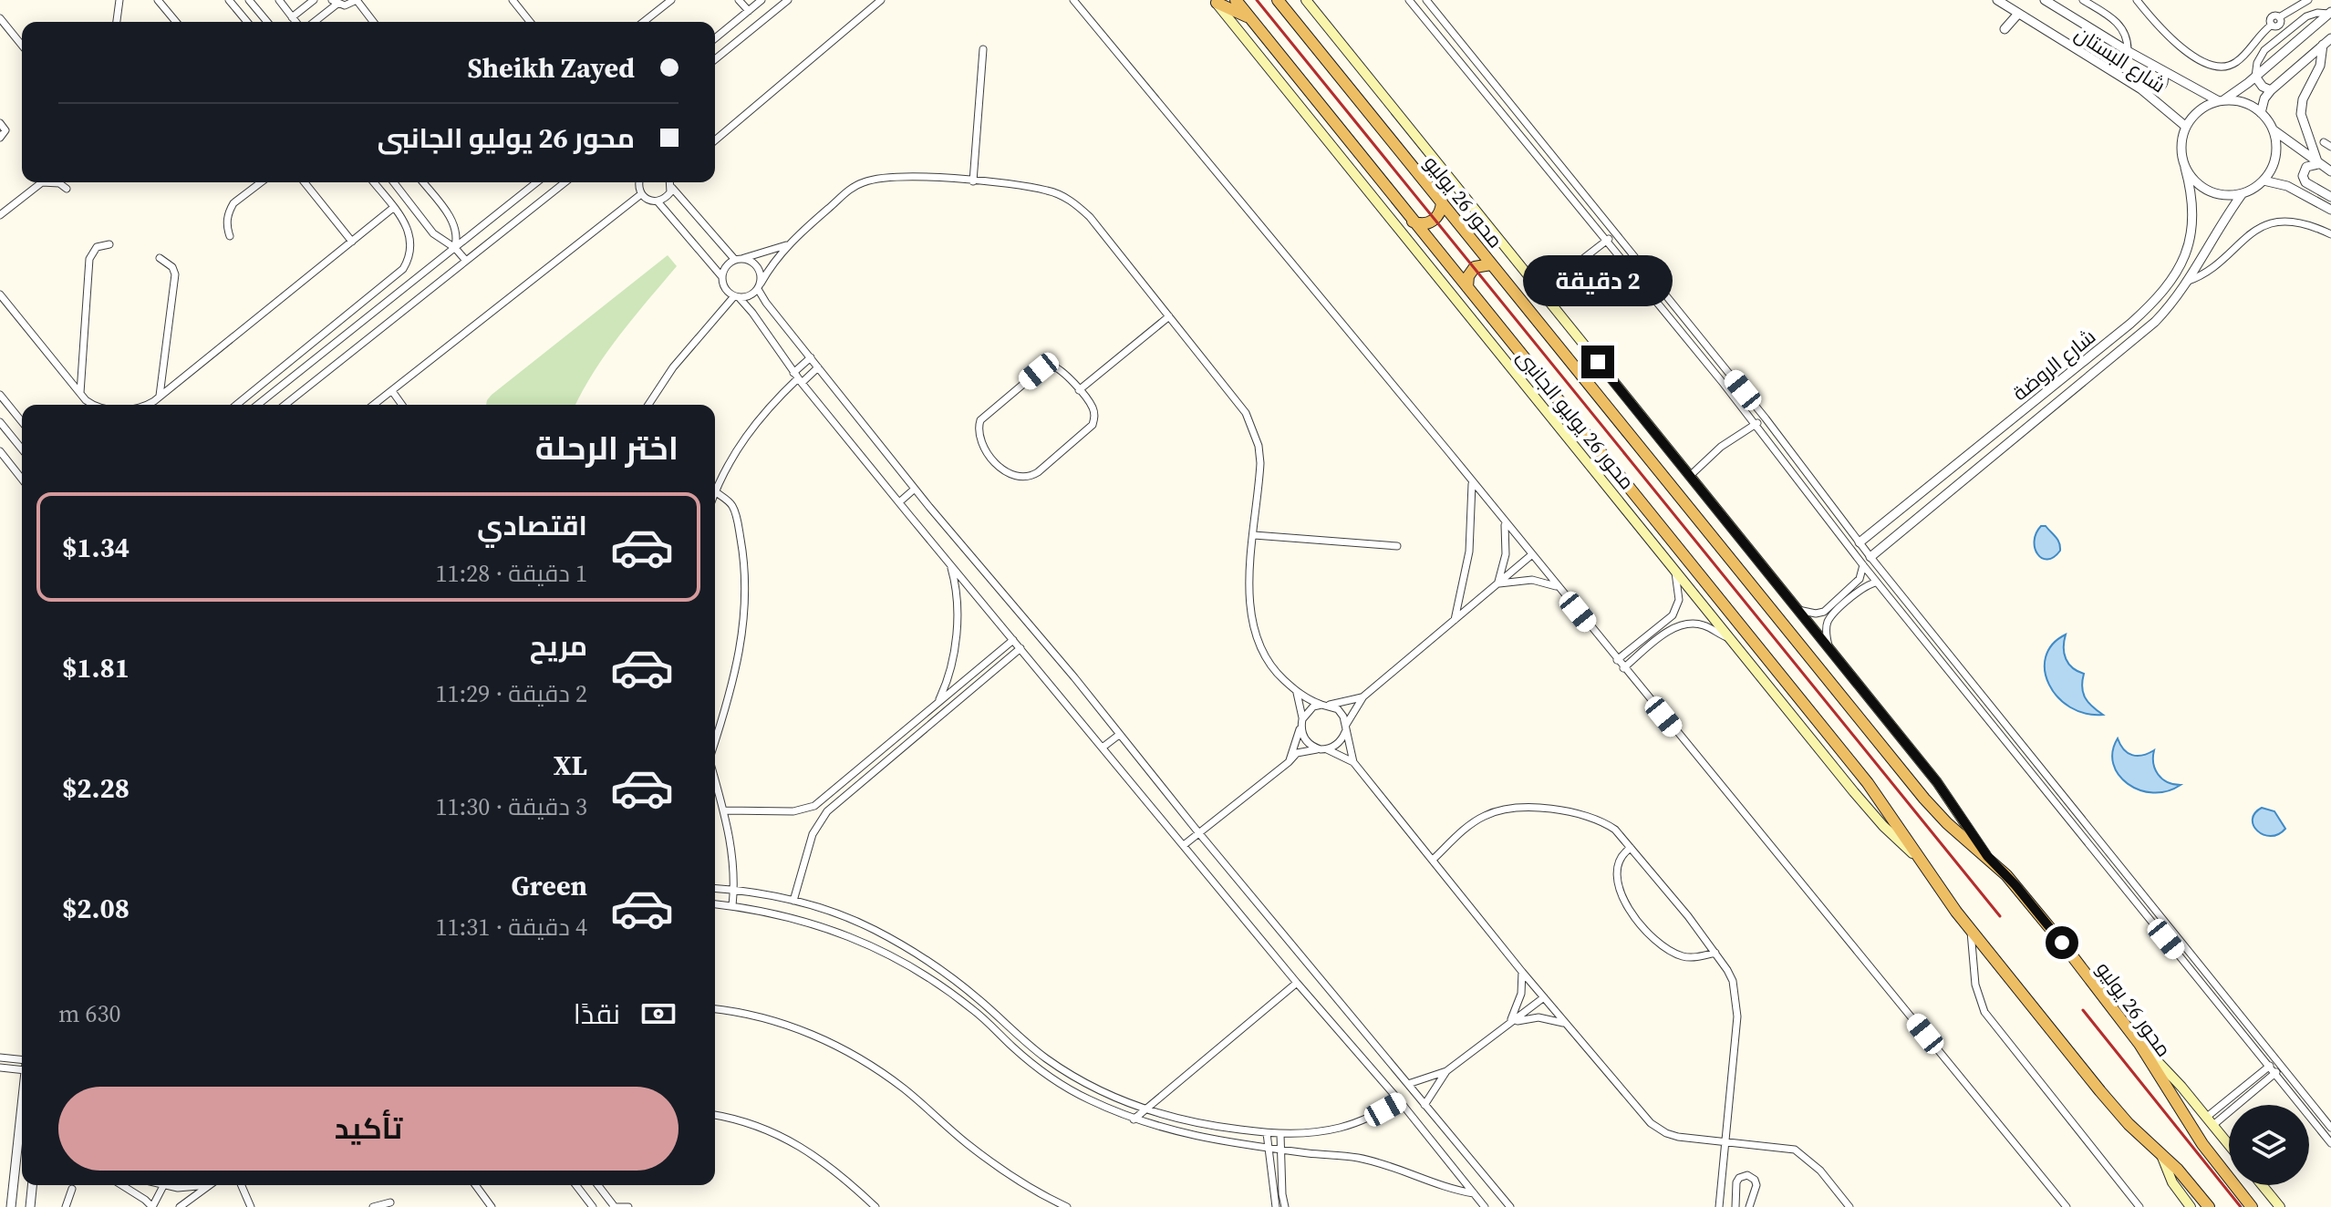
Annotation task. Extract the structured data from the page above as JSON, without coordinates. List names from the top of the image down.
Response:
{
  "streets": {
    "highway": ["محور 26 يوليو"],
    "main road": ["محور 26 يوليو الجانبى"],
    "street": ["شارع البستان", "شارع الروضة"]
  },
  "crossings": [
    ["شارع البستان", "شارع الروضة"]
  ],
  "page": {
    "banner": ["Sheikh Zayed", "محور 26 يوليو الجانبى"],
    "bubble": "2 دقيقة",
    "heading": "اختر الرحلة",
    "list": [
      {
        "name": "اقتصادي",
        "note": "1 دقيقة · 11:28",
        "value": "$1.34"
      },
      {
        "name": "مريح",
        "note": "2 دقيقة · 11:29",
        "value": "$1.81"
      },
      {
        "name": "XL",
        "note": "3 دقيقة · 11:30",
        "value": "$2.28"
      },
      {
        "name": "Green",
        "note": "4 دقيقة · 11:31",
        "value": "$2.08"
      }
    ],
    "pay": ["نقدًا", "630 m"],
    "buttons": "تأكيد"
  }
}
